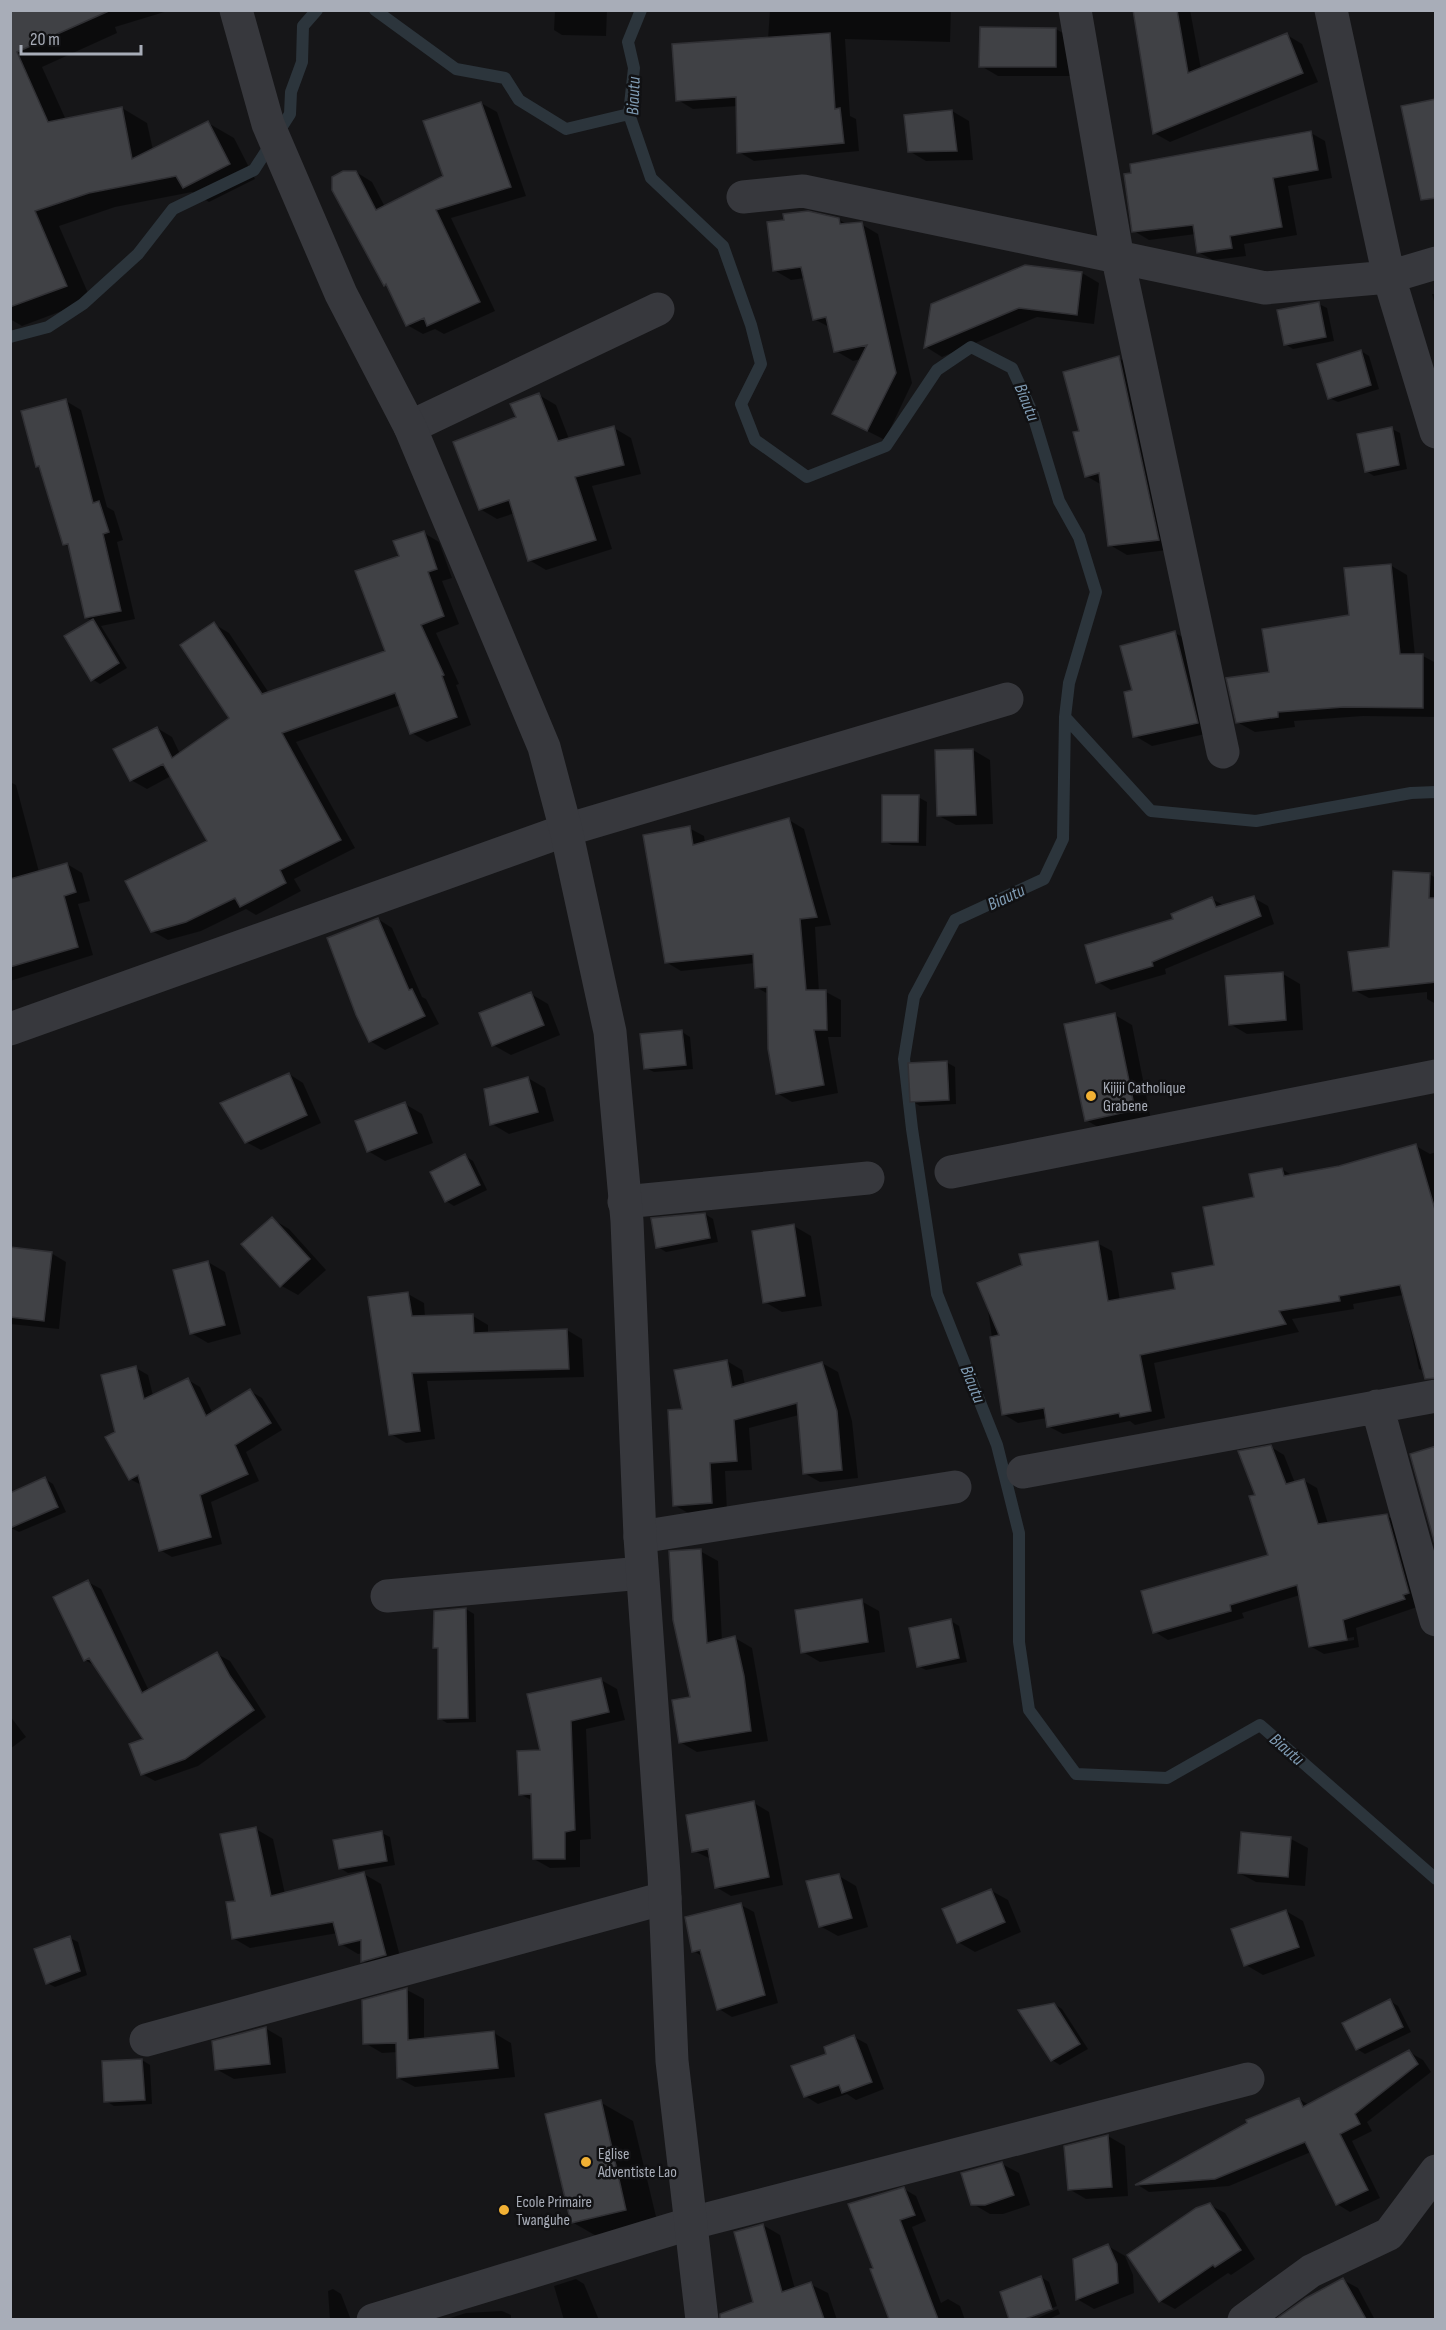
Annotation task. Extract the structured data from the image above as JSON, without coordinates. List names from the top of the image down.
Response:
{
  "water": ["Biautu"],
  "places": ["Kijiji Catholique Grabene", "Eglise Adventiste Lao", "Ecole Primaire Twanguhe"],
  "scale_bar": "20 m"
}
